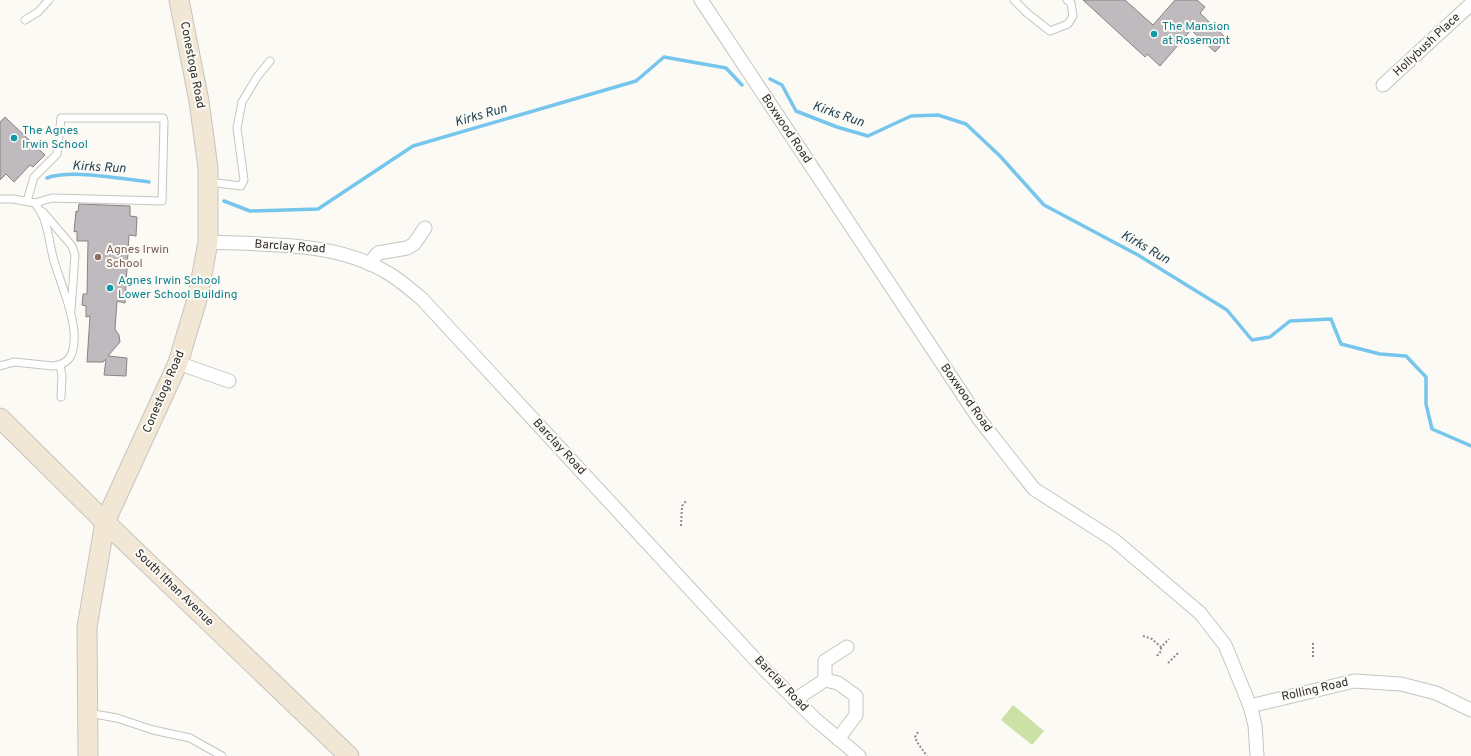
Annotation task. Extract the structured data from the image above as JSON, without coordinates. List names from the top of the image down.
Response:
{
  "streets": {
    "main road": ["Conestoga Road", "South Ithan Avenue"],
    "street": [
      "Hollybush Place",
      "Boxwood Road",
      "Barclay Road",
      "Rolling Road"
    ]
  },
  "crossings": [
    ["Conestoga Road", "Barclay Road"],
    ["Conestoga Road", "South Ithan Avenue"],
    ["Boxwood Road", "Rolling Road"]
  ],
  "water": ["Kirks Run"],
  "places": [
    "The Mansion at Rosemont",
    "The Agnes Irwin School",
    "Agnes Irwin School",
    "Agnes Irwin School Lower School Building"
  ]
}
